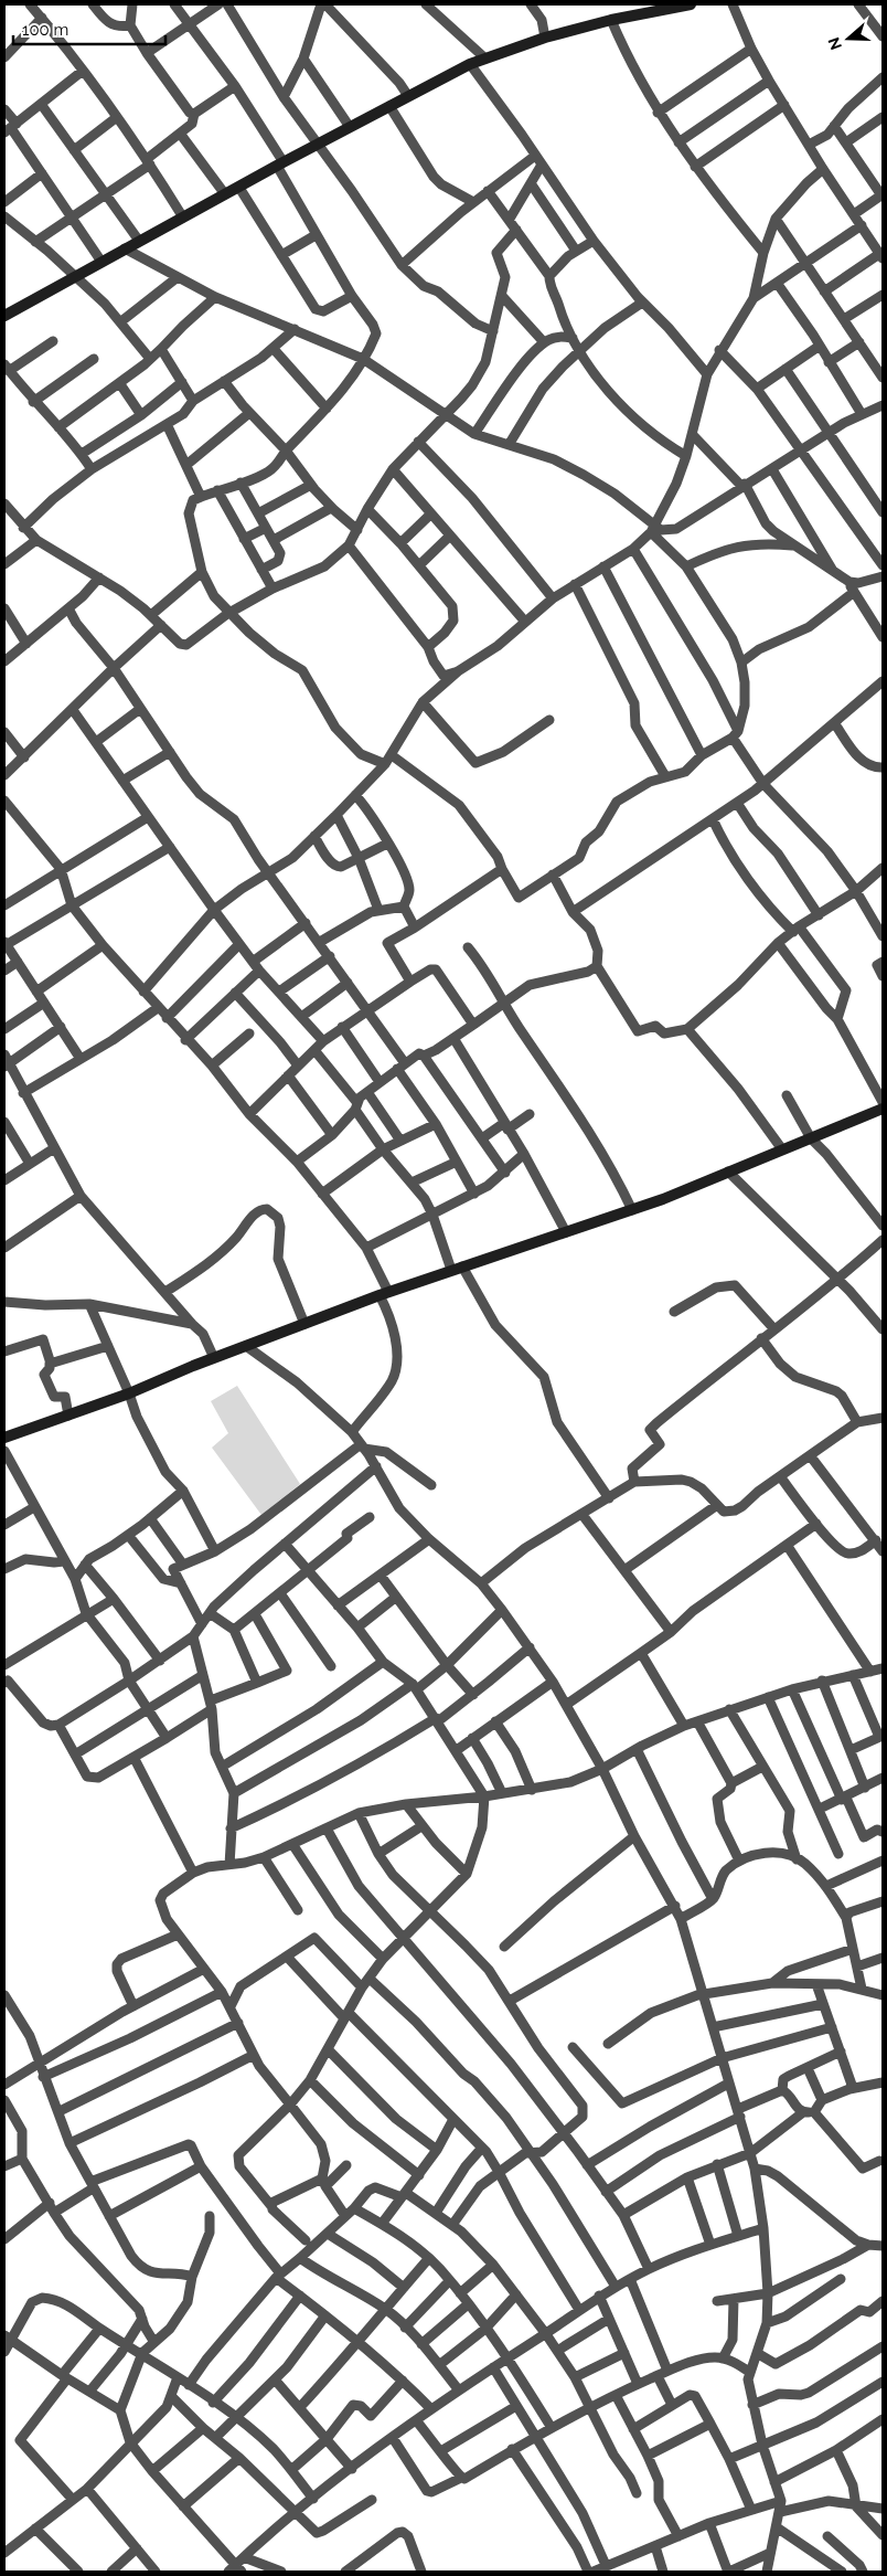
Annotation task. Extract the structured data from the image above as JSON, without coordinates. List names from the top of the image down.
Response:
{
  "scale_bar": "100 m",
  "north": "left"
}
